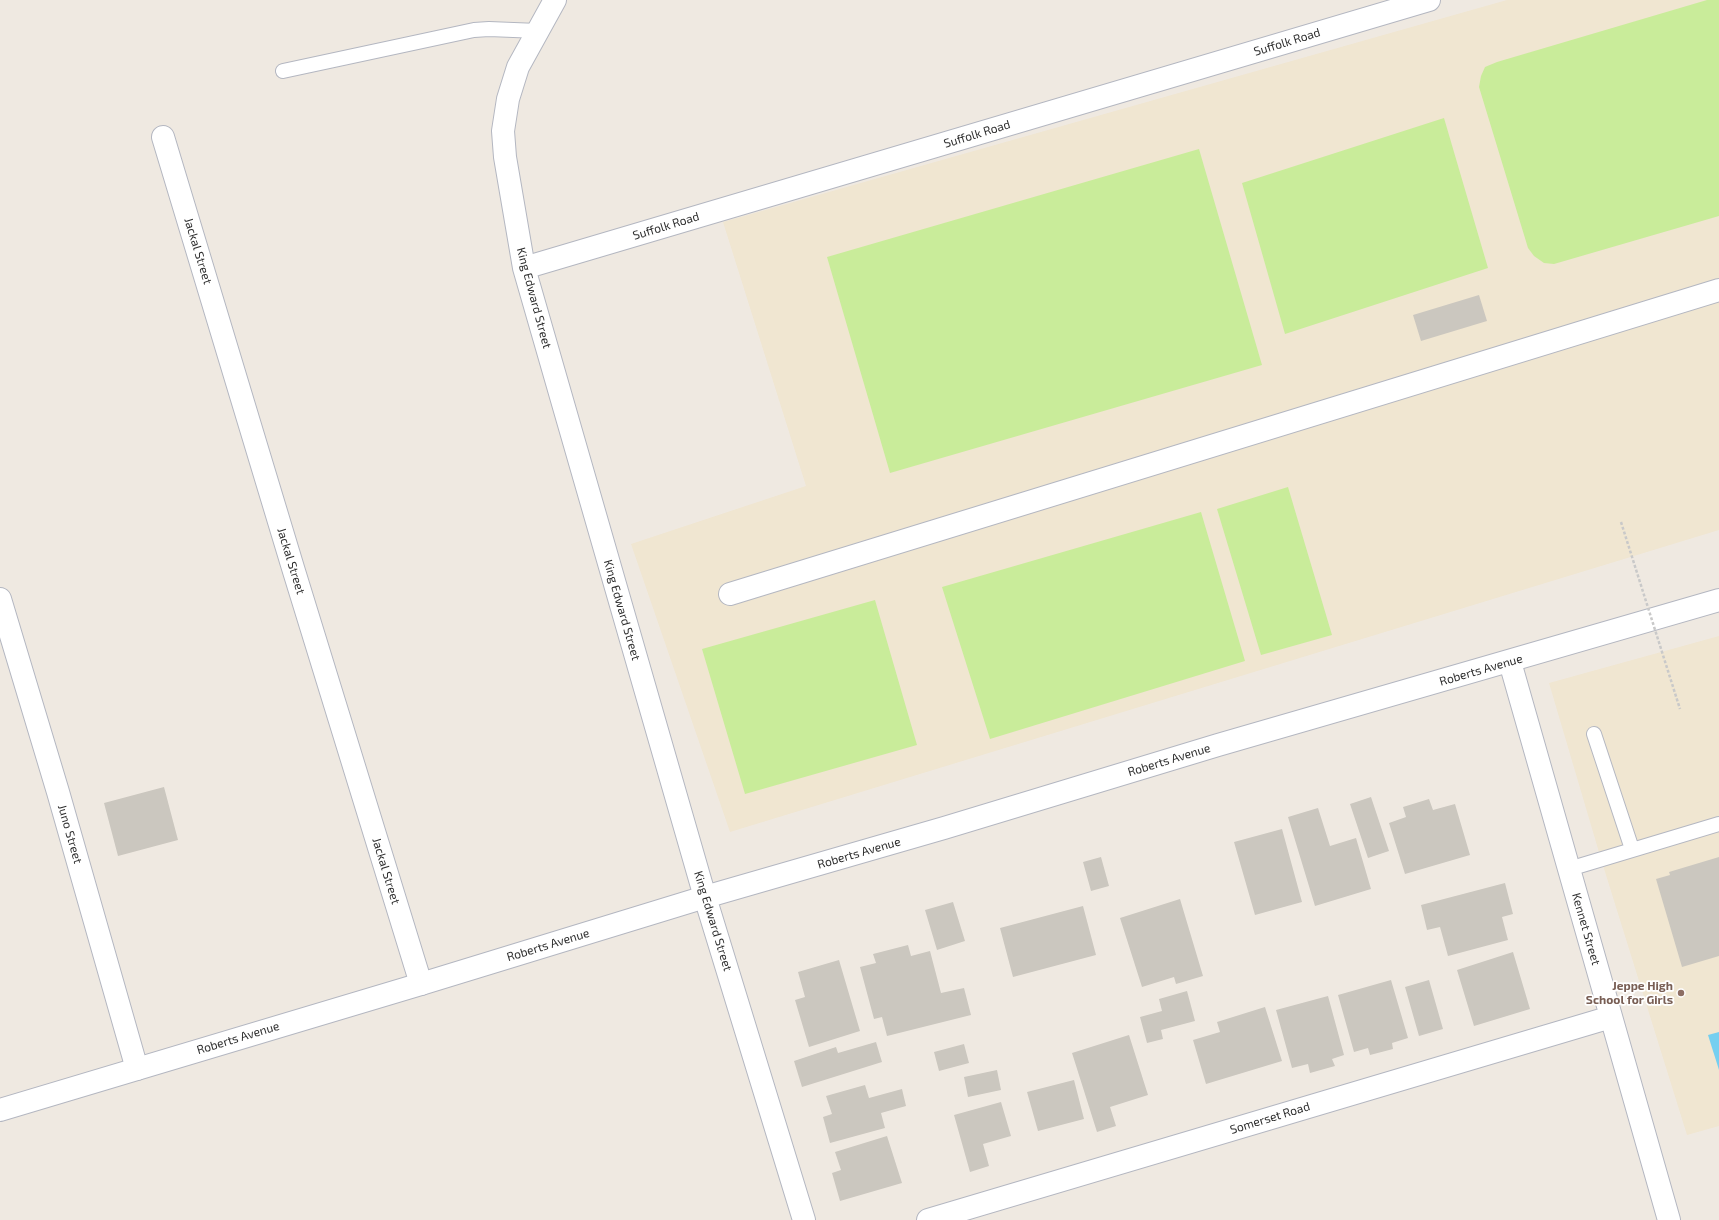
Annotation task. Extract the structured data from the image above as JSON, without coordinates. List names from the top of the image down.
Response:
{
  "streets": {
    "street": [
      "Suffolk Road",
      "Jackal Street",
      "King Edward Street",
      "Roberts Avenue",
      "Juno Street",
      "Kennet Street",
      "Somerset Road"
    ]
  },
  "crossings": [
    ["Suffolk Road", "King Edward Street"],
    ["Jackal Street", "Roberts Avenue"],
    ["King Edward Street", "Roberts Avenue"],
    ["Roberts Avenue", "Juno Street"],
    ["Roberts Avenue", "Kennet Street"],
    ["Kennet Street", "Somerset Road"]
  ],
  "places": ["Jeppe High School for Girls"]
}
